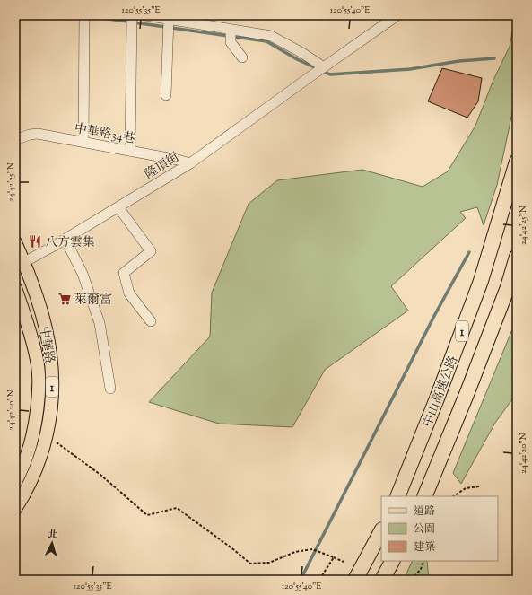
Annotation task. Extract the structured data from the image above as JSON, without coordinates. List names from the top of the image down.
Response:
{
  "streets": {
    "highway": ["1", "中山高速公路"],
    "main road": ["中華路"],
    "street": ["中華路34巷", "隆頂街"]
  },
  "crossings": [
    ["中華路34巷", "隆頂街"],
    ["隆頂街", "中華路"]
  ],
  "places": {
    "restaurant": ["八方雲集"],
    "supermarket": ["萊爾富"]
  },
  "legend": ["道路", "公園", "建築"],
  "north": "top",
  "coordinates": [
    "120°55'35\"E",
    "120°55'40\"E",
    "24°42'25\"N",
    "24°42'20\"N"
  ]
}
